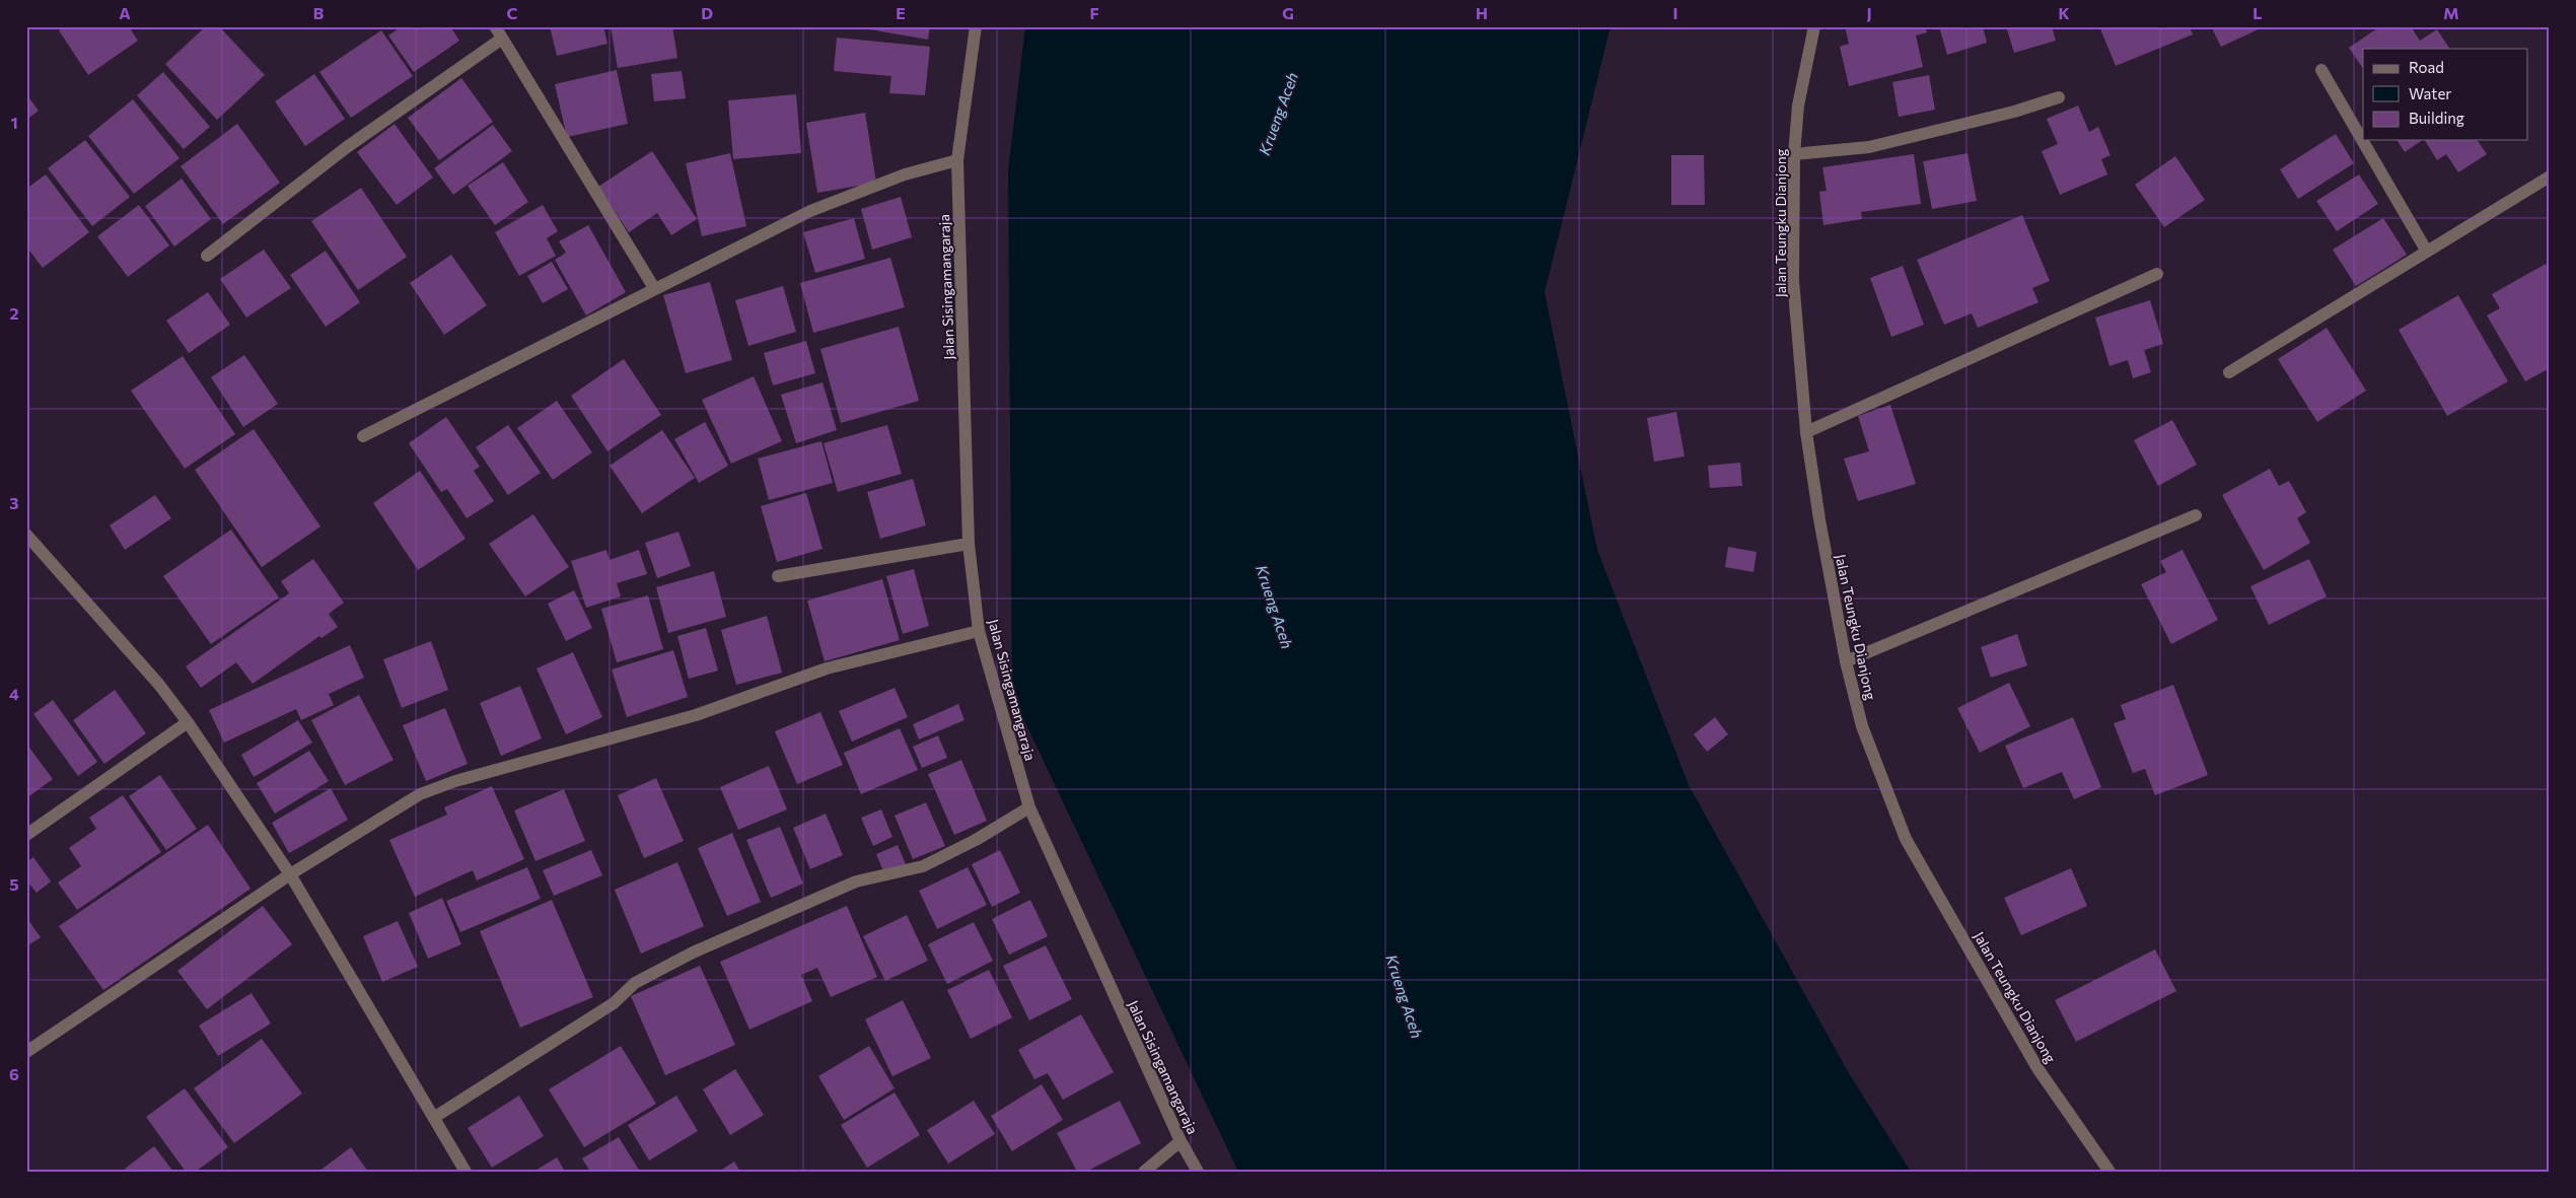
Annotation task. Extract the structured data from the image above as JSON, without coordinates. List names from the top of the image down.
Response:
{
  "streets": {
    "street": ["Jalan Teungku Dianjong", "Jalan Sisingamangaraja"]
  },
  "water": ["Krueng Aceh"],
  "legend": ["Road", "Water", "Building"],
  "grid": {
    "columns": [
      "A",
      "B",
      "C",
      "D",
      "E",
      "F",
      "G",
      "H",
      "I",
      "J",
      "K",
      "L",
      "M"
    ],
    "rows": [
      "1",
      "2",
      "3",
      "4",
      "5",
      "6"
    ]
  }
}
